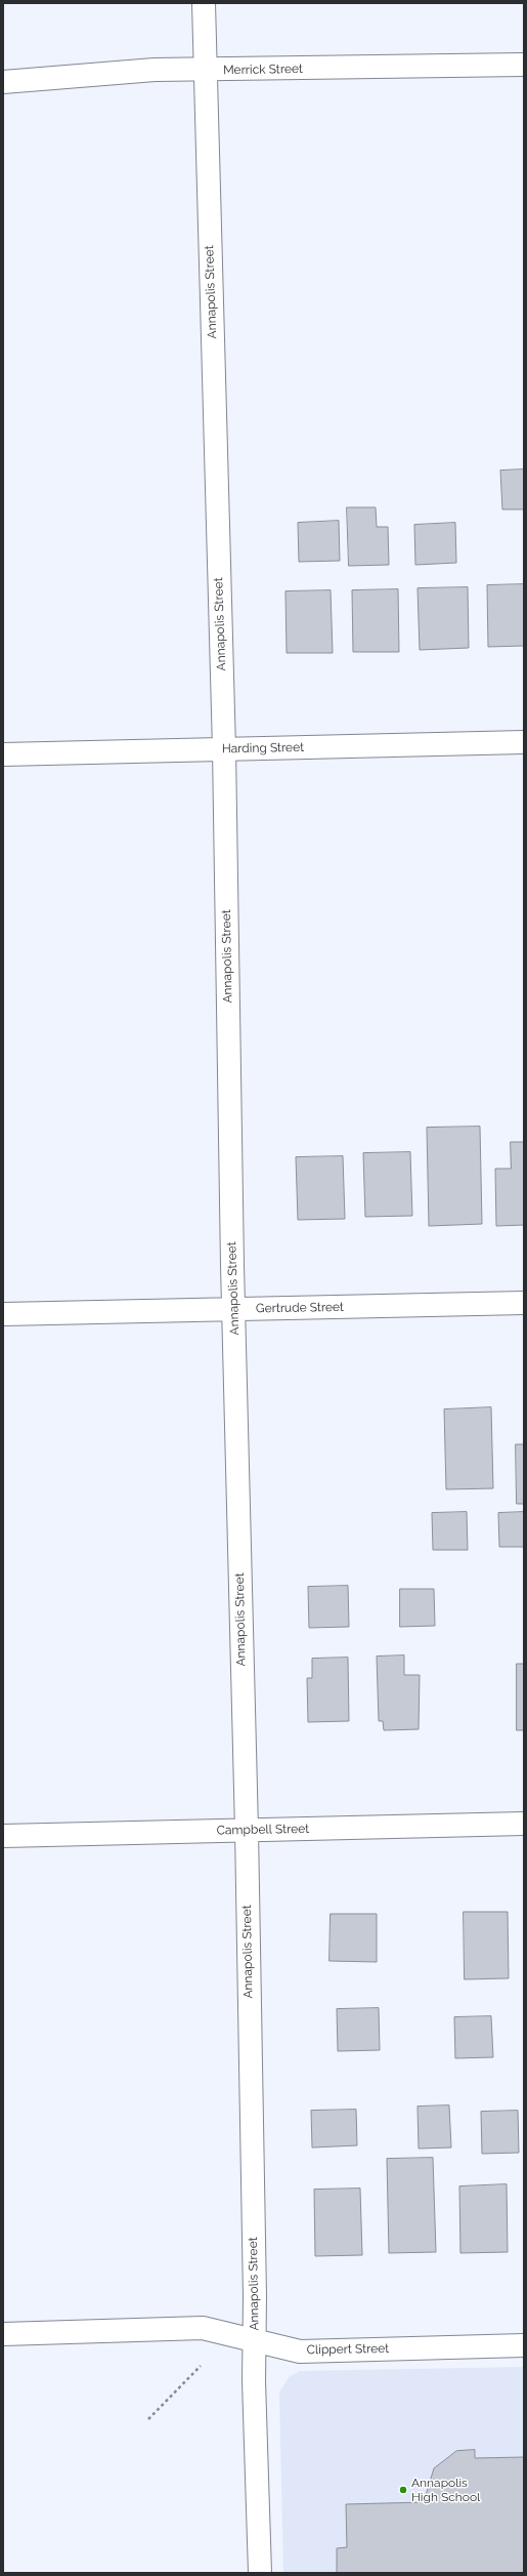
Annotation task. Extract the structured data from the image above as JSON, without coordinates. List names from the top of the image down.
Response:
{
  "streets": {
    "street": [
      "Merrick Street",
      "Annapolis Street",
      "Harding Street",
      "Gertrude Street",
      "Campbell Street",
      "Clippert Street"
    ]
  },
  "crossings": [
    ["Merrick Street", "Annapolis Street"],
    ["Annapolis Street", "Harding Street"],
    ["Annapolis Street", "Gertrude Street"],
    ["Annapolis Street", "Campbell Street"],
    ["Annapolis Street", "Clippert Street"]
  ],
  "places": ["Annapolis High School"]
}
